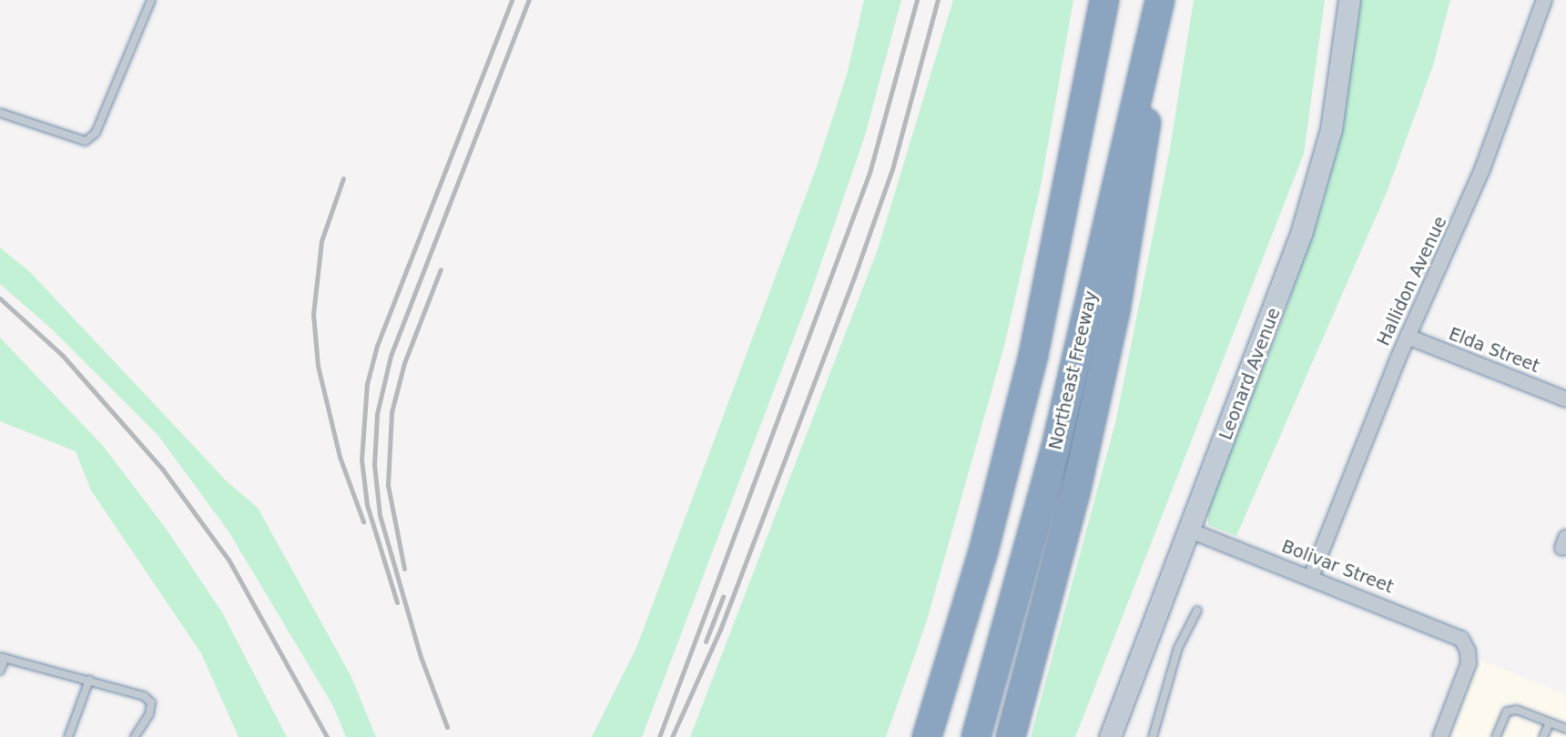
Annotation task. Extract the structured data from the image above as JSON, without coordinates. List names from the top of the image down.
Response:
{
  "streets": {
    "highway": ["Northeast Freeway"],
    "street": [
      "Hallidon Avenue",
      "Elda Street",
      "Leonard Avenue",
      "Bolivar Street"
    ]
  },
  "crossings": [
    ["Hallidon Avenue", "Elda Street"],
    ["Hallidon Avenue", "Bolivar Street"],
    ["Leonard Avenue", "Bolivar Street"]
  ]
}
